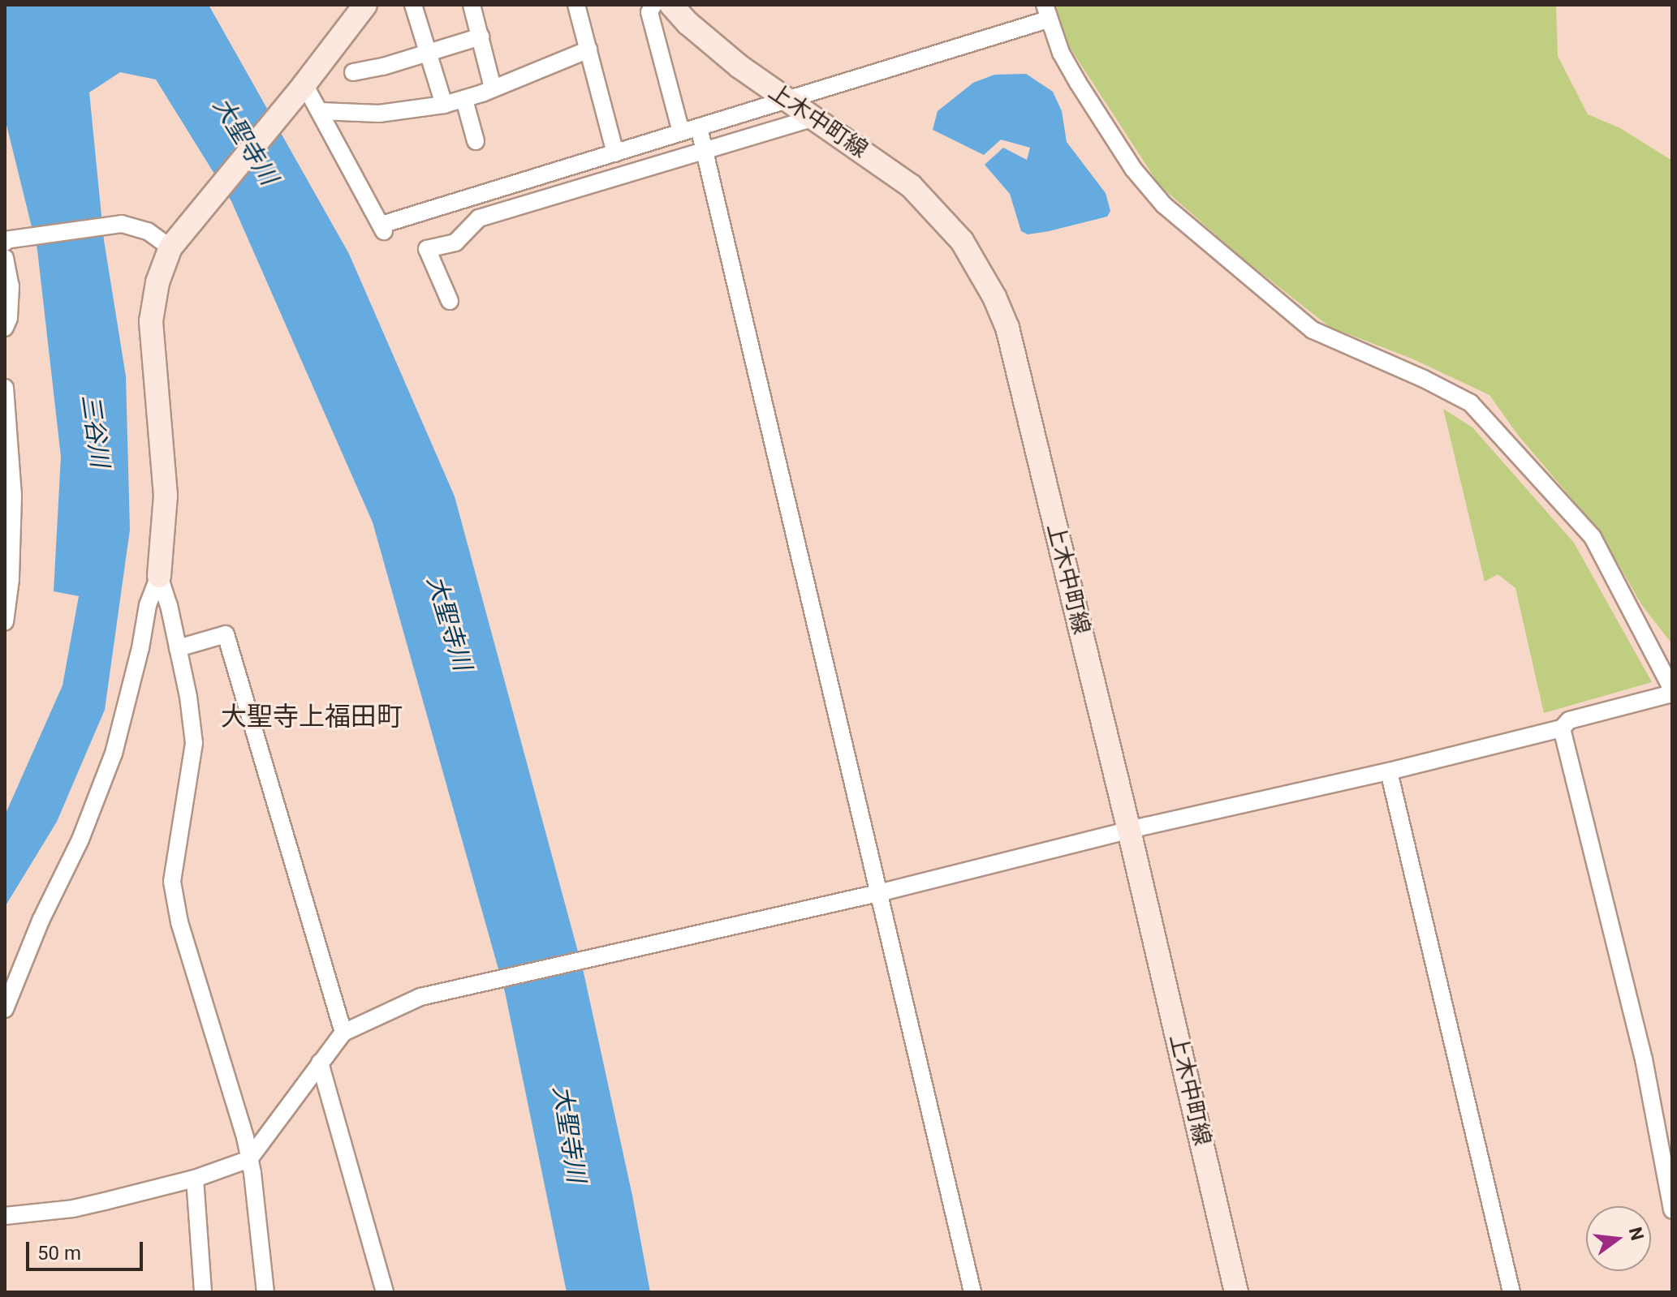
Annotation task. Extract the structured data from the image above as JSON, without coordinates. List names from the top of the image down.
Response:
{
  "streets": {
    "main road": ["上木中町線"]
  },
  "districts": ["大聖寺上福田町"],
  "water": ["大聖寺川", "三谷川"],
  "scale_bar": "50 m",
  "north": "right"
}
